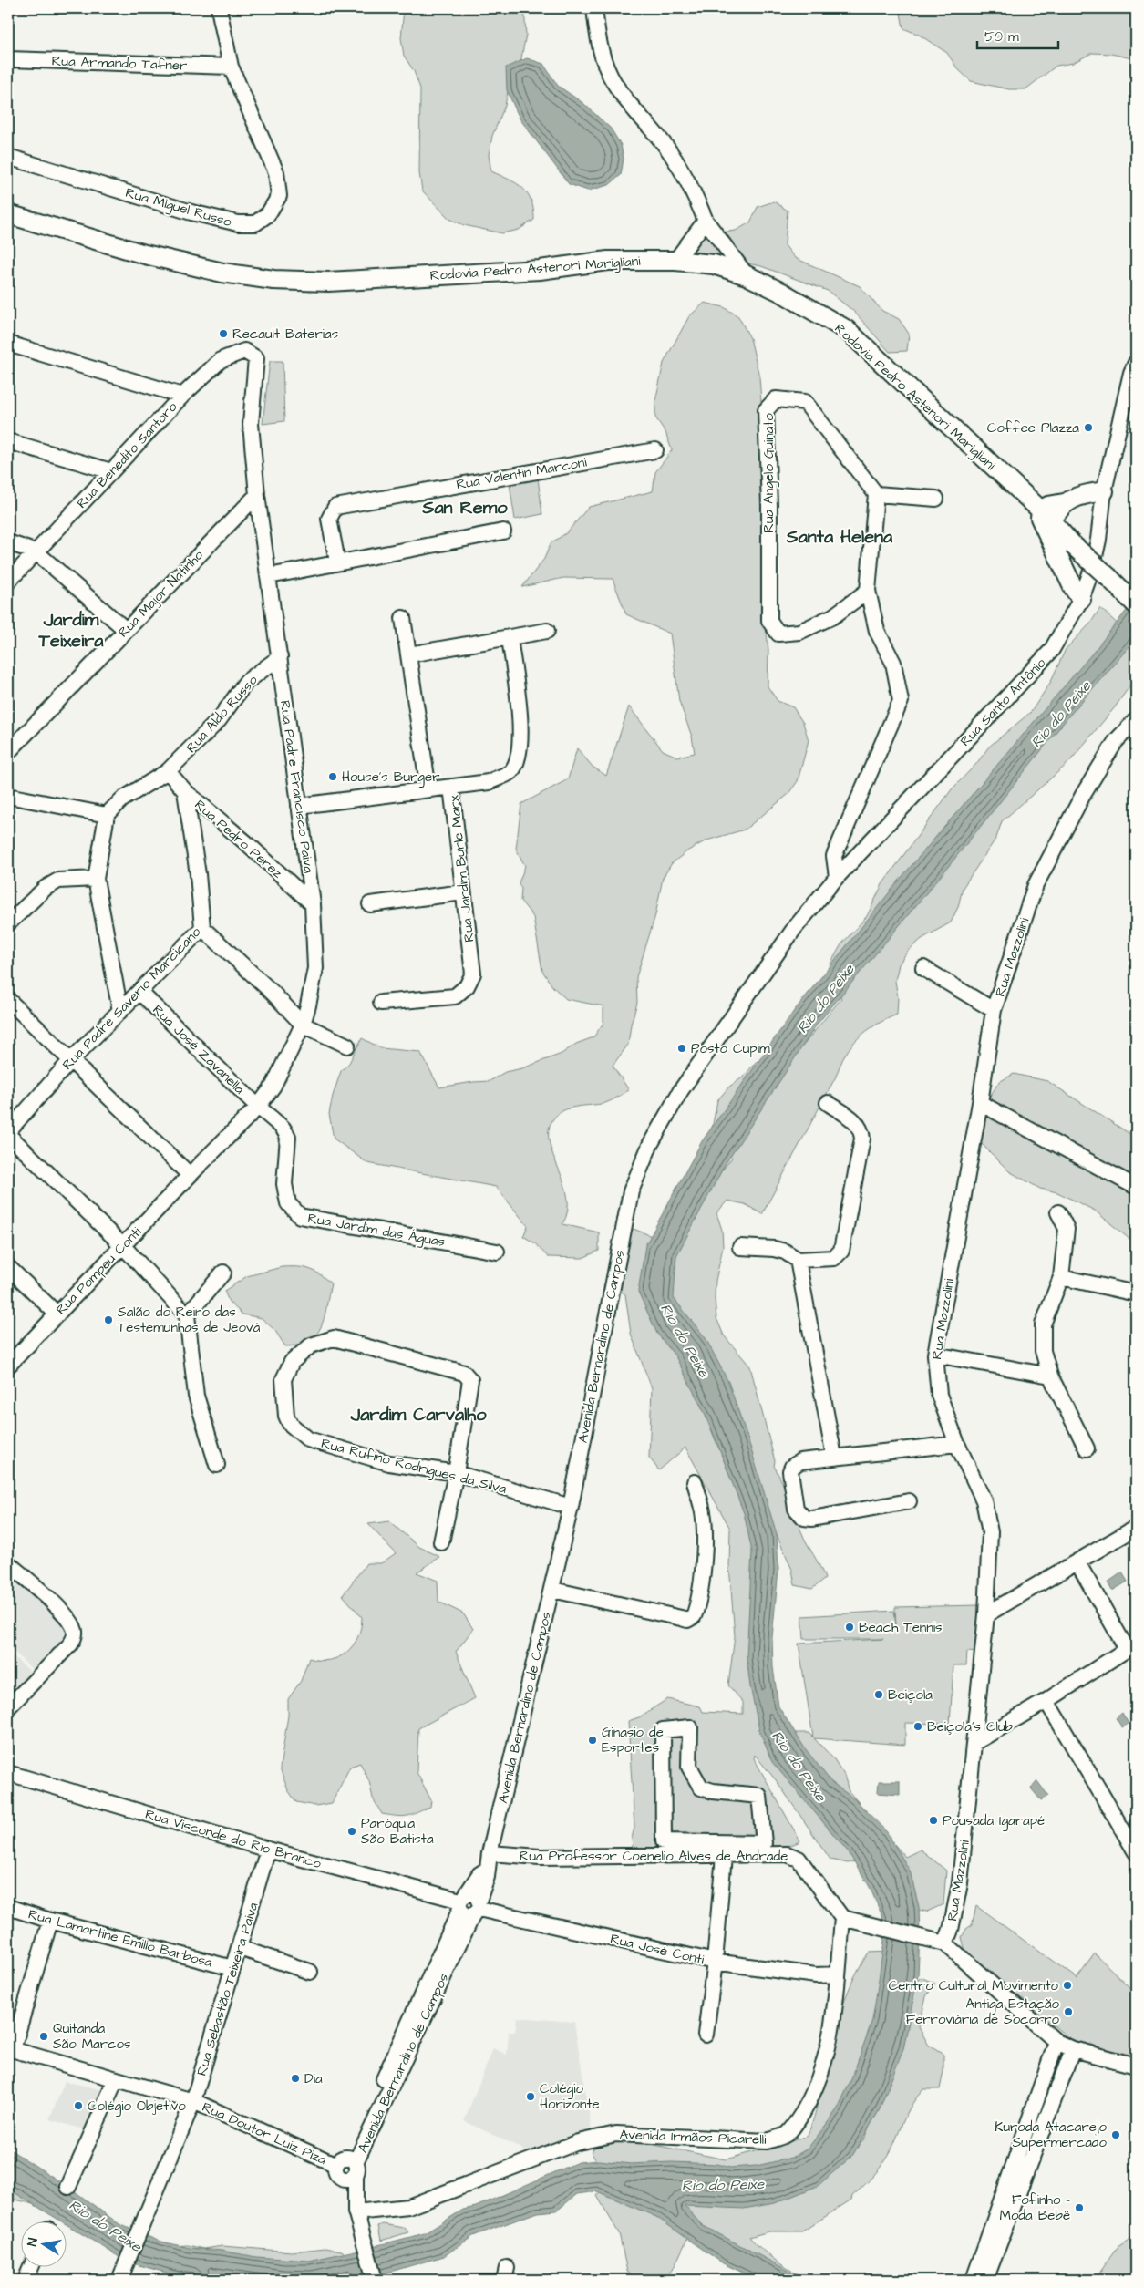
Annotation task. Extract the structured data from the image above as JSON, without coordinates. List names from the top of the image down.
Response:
{
  "streets": {
    "main road": ["Rodovia Pedro Astenori Marigliani"],
    "street": [
      "Rua Armando Tafner",
      "Rua Miguel Russo",
      "Rua Benedito Santoro",
      "Rua Valentin Marconi",
      "Rua Angelo Guinato",
      "Rua Major Natinho",
      "Rua Santo Antônio",
      "Rua Aldo Russo",
      "Rua Padre Francisco Paiva",
      "Rua Pedro Perez",
      "Rua Jardim Burle Marx",
      "Rua Mazzolini",
      "Rua Padre Saverio Marcicano",
      "Rua José Zavanella",
      "Rua Jardim das Águas",
      "Rua Pompeu Conti",
      "Avenida Bernardino de Campos",
      "Rua Rufino Rodrigues da Silva",
      "Rua Visconde do Rio Branco",
      "Rua Professor Coenelio Alves de Andrade",
      "Rua Lamartine Emilio Barbosa",
      "Rua José Conti",
      "Rua Sebastião Teixeira Paiva",
      "Rua Doutor Luiz Piza",
      "Avenida Irmãos Picarelli"
    ]
  },
  "crossings": [
    ["Rua Armando Tafner", "Rua Miguel Russo"],
    ["Rua Benedito Santoro", "Rua Padre Francisco Paiva"],
    ["Rua Major Natinho", "Rua Padre Francisco Paiva"],
    ["Rua Santo Antônio", "Avenida Bernardino de Campos"],
    ["Rua Aldo Russo", "Rua Padre Francisco Paiva"],
    ["Rua Aldo Russo", "Rua Pedro Perez"],
    ["Rua Padre Francisco Paiva", "Rua Pedro Perez"],
    ["Rua Padre Francisco Paiva", "Rua Jardim Burle Marx"],
    ["Rua Padre Francisco Paiva", "Rua José Zavanella"],
    ["Rua Padre Francisco Paiva", "Rua Jardim das Águas"],
    ["Rua Padre Francisco Paiva", "Rua Pompeu Conti"],
    ["Rua Pedro Perez", "Rua Padre Saverio Marcicano"],
    ["Rua Padre Saverio Marcicano", "Rua José Zavanella"],
    ["Rua José Zavanella", "Rua Jardim das Águas"],
    ["Avenida Bernardino de Campos", "Rua Rufino Rodrigues da Silva"],
    ["Avenida Bernardino de Campos", "Rua Visconde do Rio Branco"],
    ["Avenida Bernardino de Campos", "Rua Professor Coenelio Alves de Andrade"],
    ["Avenida Bernardino de Campos", "Rua José Conti"],
    ["Avenida Bernardino de Campos", "Rua Doutor Luiz Piza"],
    ["Rua Visconde do Rio Branco", "Rua José Conti"],
    ["Rua Visconde do Rio Branco", "Rua Sebastião Teixeira Paiva"],
    ["Rua Professor Coenelio Alves de Andrade", "Avenida Irmãos Picarelli"],
    ["Rua Lamartine Emilio Barbosa", "Rua Sebastião Teixeira Paiva"],
    ["Rua José Conti", "Avenida Irmãos Picarelli"],
    ["Rua Sebastião Teixeira Paiva", "Rua Doutor Luiz Piza"]
  ],
  "districts": [
    "San Remo",
    "Santa Helena",
    "Jardim Teixeira",
    "Jardim Carvalho"
  ],
  "water": ["Rio do Peixe"],
  "places": [
    "Recault Baterias",
    "Coffee Plazza",
    "House's Burger",
    "Posto Cupim",
    "Salão do Reino das Testemunhas de Jeová",
    "Beach Tennis",
    "Beiçola",
    "Beiçola's Club",
    "Ginasio de Esportes",
    "Pousada Igarapé",
    "Paróquia São Batista",
    "Centro Cultural Movimento",
    "Antiga Estação Ferroviária de Socorro",
    "Quitanda São Marcos",
    "Dia",
    "Colégio Horizonte",
    "Colégio Objetivo",
    "Kuroda Atacarejo Supermercado",
    "Fofinho - Moda Bebê"
  ],
  "scale_bar": "50 m",
  "north": "left"
}
